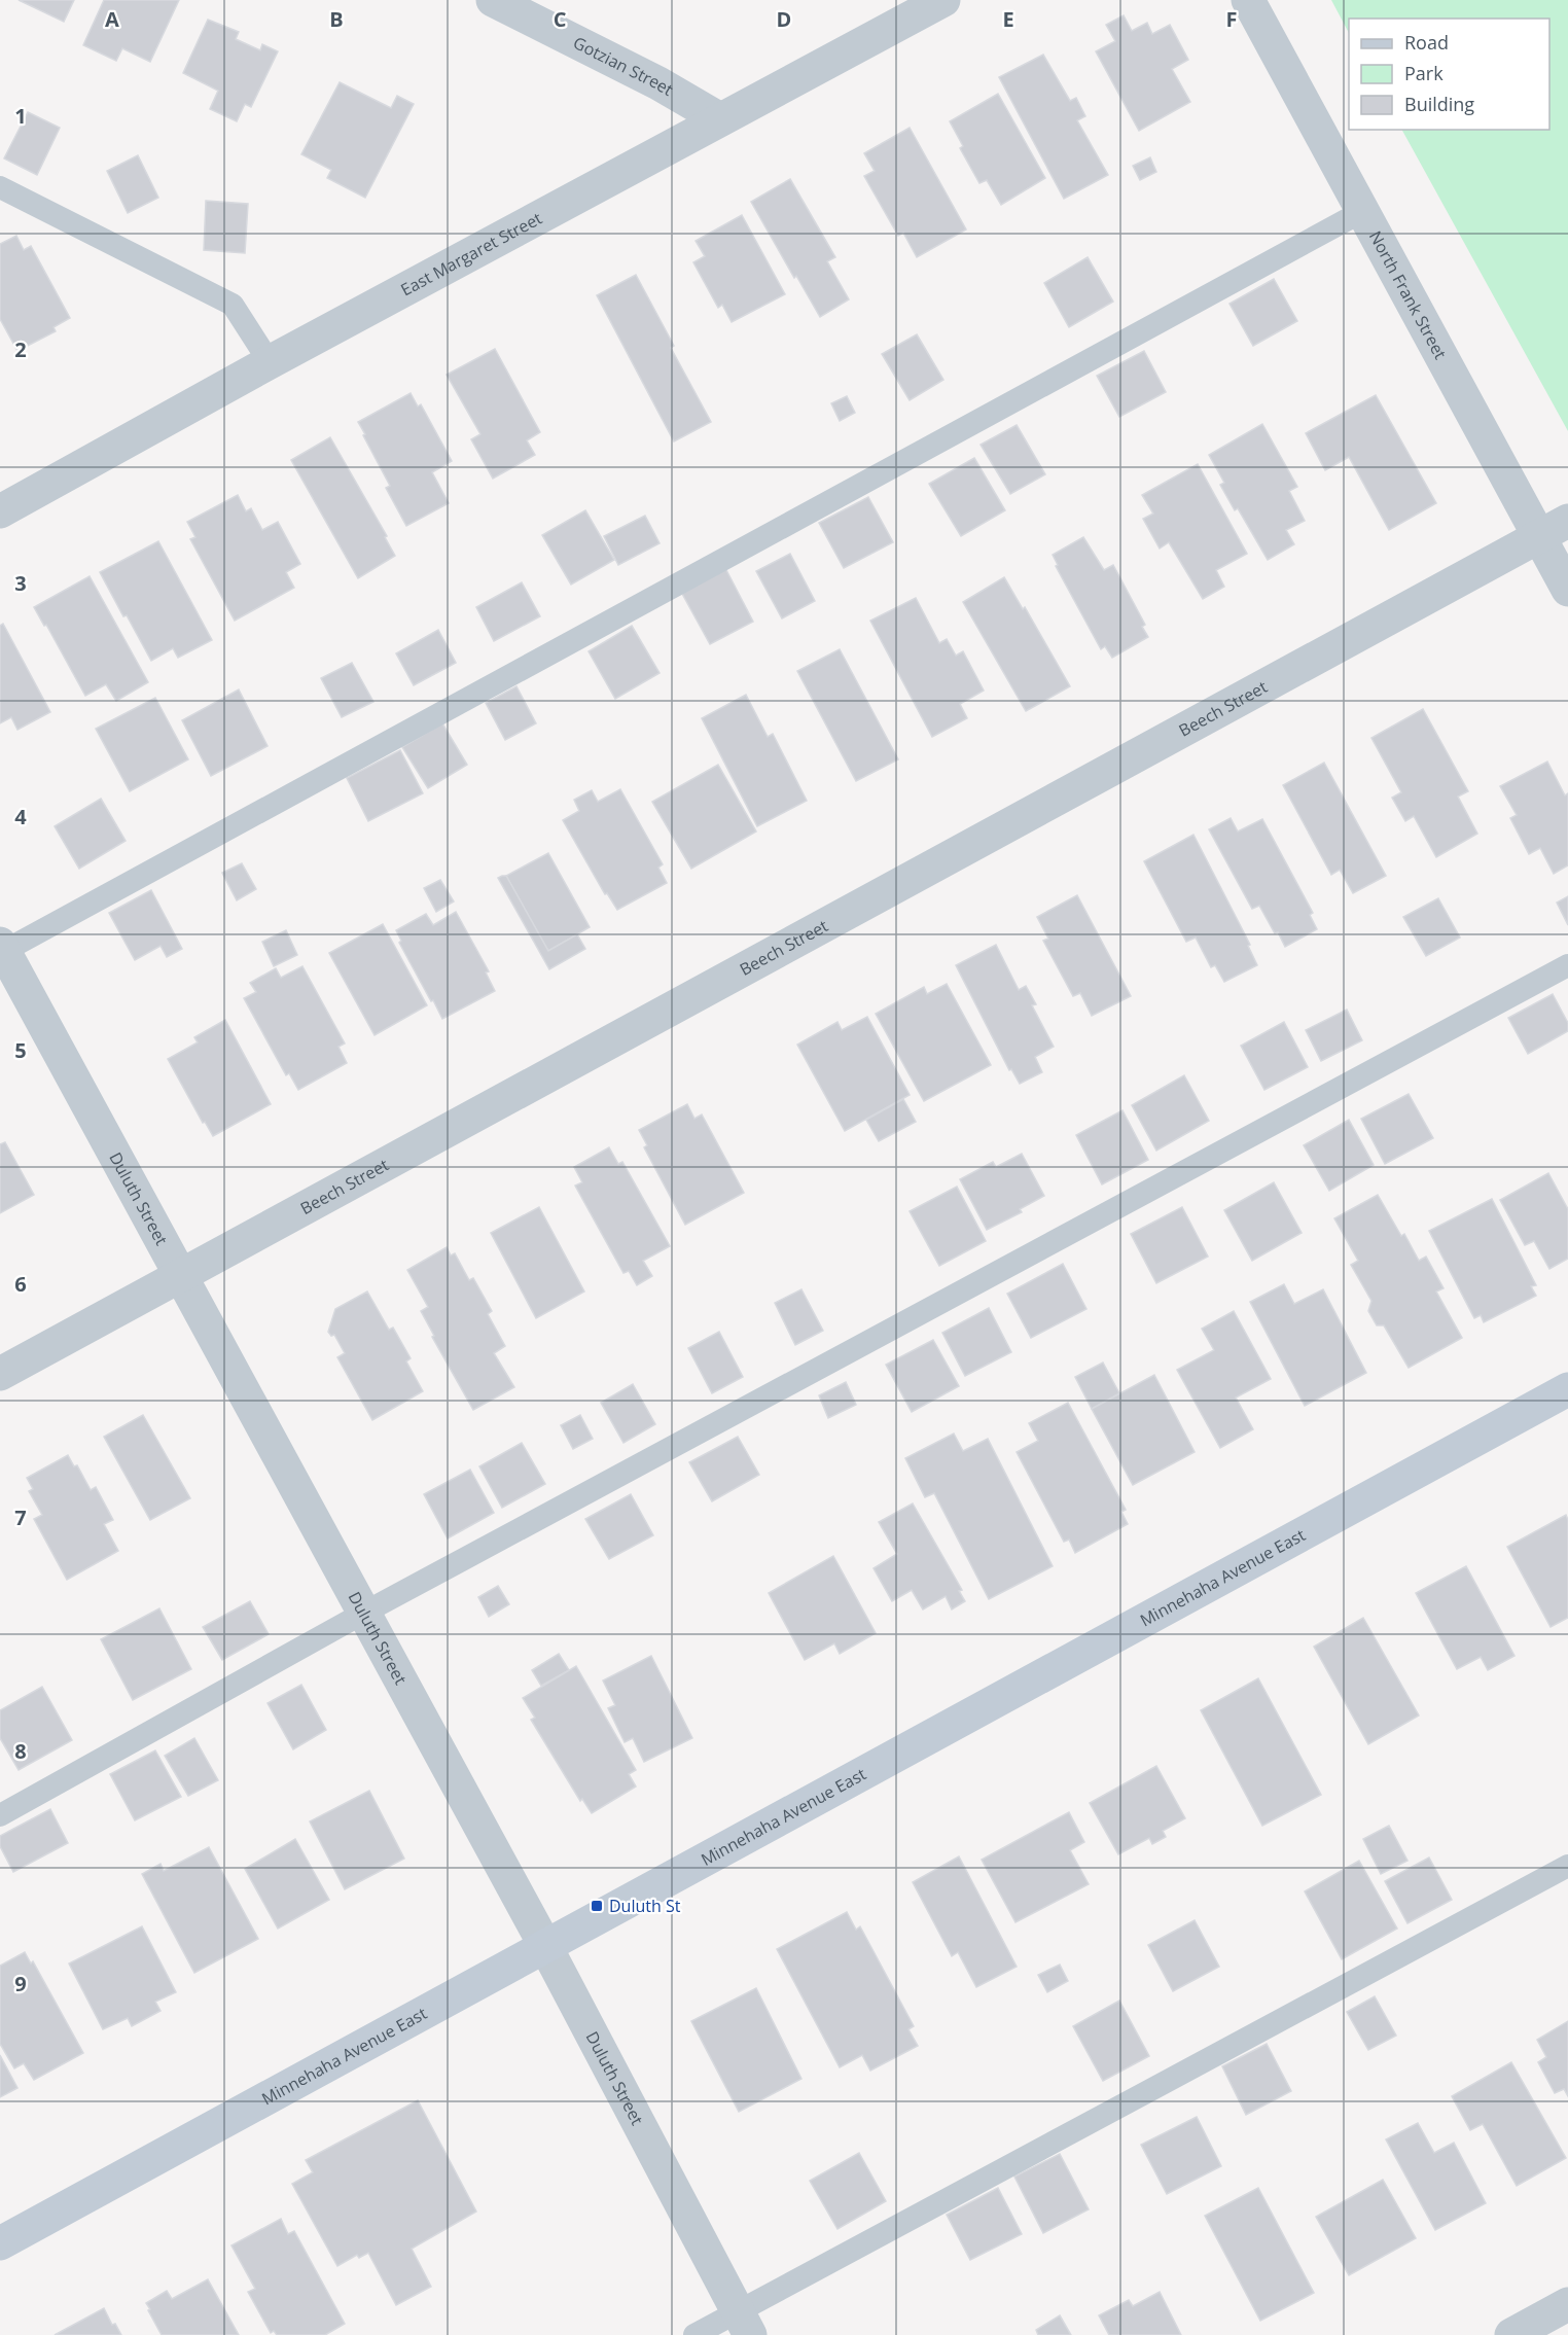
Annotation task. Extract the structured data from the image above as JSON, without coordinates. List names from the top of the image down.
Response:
{
  "streets": {
    "main road": ["Minnehaha Avenue East"],
    "street": [
      "Gotzian Street",
      "East Margaret Street",
      "North Frank Street",
      "Beech Street",
      "Duluth Street"
    ]
  },
  "crossings": [
    ["Gotzian Street", "East Margaret Street"],
    ["North Frank Street", "Beech Street"],
    ["Beech Street", "Duluth Street"],
    ["Duluth Street", "Minnehaha Avenue East"]
  ],
  "places": {
    "transit": ["Duluth St"]
  },
  "legend": ["Road", "Park", "Building"],
  "grid": {
    "columns": [
      "A",
      "B",
      "C",
      "D",
      "E",
      "F"
    ],
    "rows": [
      "1",
      "2",
      "3",
      "4",
      "5",
      "6",
      "7",
      "8",
      "9"
    ]
  }
}
